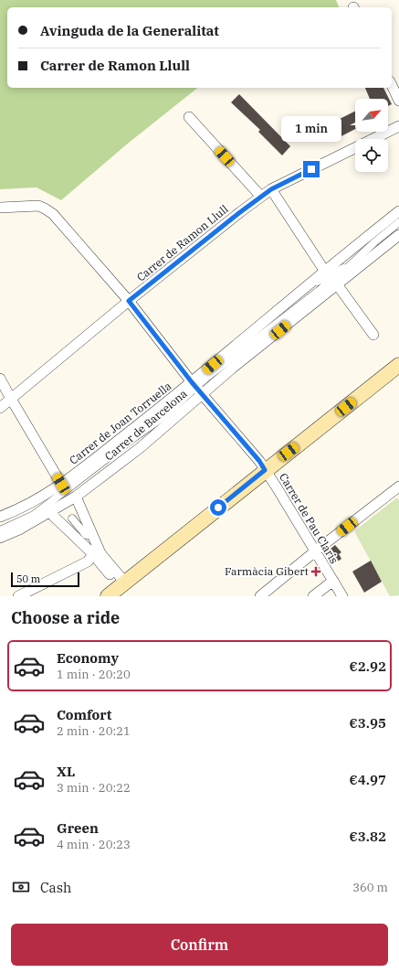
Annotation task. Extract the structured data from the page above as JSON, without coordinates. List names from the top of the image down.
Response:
{
  "streets": {
    "street": [
      "Carrer de Ramon Llull",
      "Carrer de Joan Torruella",
      "Carrer de Barcelona",
      "Carrer de Pau Claris"
    ]
  },
  "crossings": [
    ["Carrer de Ramon Llull", "Carrer de Pau Claris"],
    ["Carrer de Joan Torruella", "Carrer de Barcelona"],
    ["Carrer de Joan Torruella", "Carrer de Pau Claris"],
    ["Carrer de Barcelona", "Carrer de Pau Claris"]
  ],
  "places": {
    "health": ["Farmàcia Gibert"]
  },
  "scale_bar": "50 m",
  "north": "top right",
  "page": {
    "banner": ["Avinguda de la Generalitat", "Carrer de Ramon Llull"],
    "bubble": "1 min",
    "scale": "50 m",
    "heading": "Choose a ride",
    "list": [
      {
        "name": "Economy",
        "note": "1 min · 20:20",
        "value": "€2.92"
      },
      {
        "name": "Comfort",
        "note": "2 min · 20:21",
        "value": "€3.95"
      },
      {
        "name": "XL",
        "note": "3 min · 20:22",
        "value": "€4.97"
      },
      {
        "name": "Green",
        "note": "4 min · 20:23",
        "value": "€3.82"
      }
    ],
    "pay": ["Cash", "360 m"],
    "buttons": "Confirm"
  }
}
